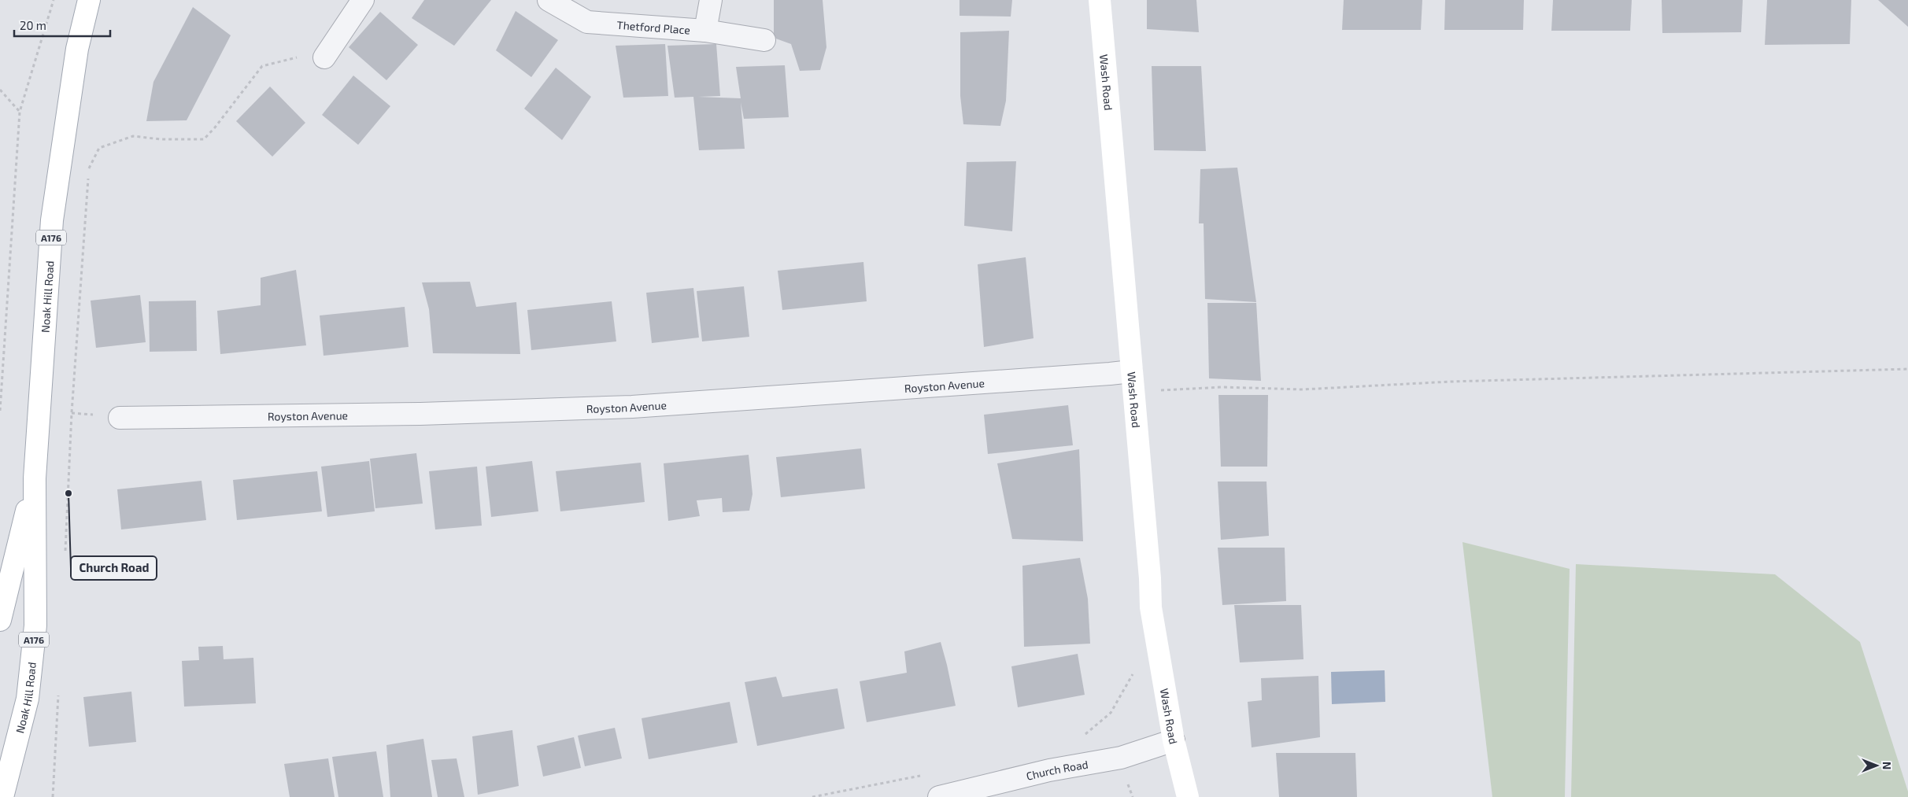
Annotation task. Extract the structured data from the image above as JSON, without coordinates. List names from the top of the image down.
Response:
{
  "streets": {
    "main road": ["Wash Road", "A176", "Noak Hill Road"],
    "street": ["Thetford Place", "Royston Avenue", "Church Road"]
  },
  "crossings": [
    ["Wash Road", "Royston Avenue"],
    ["Wash Road", "Church Road"]
  ],
  "places": ["Church Road"],
  "scale_bar": "20 m",
  "north": "right"
}
